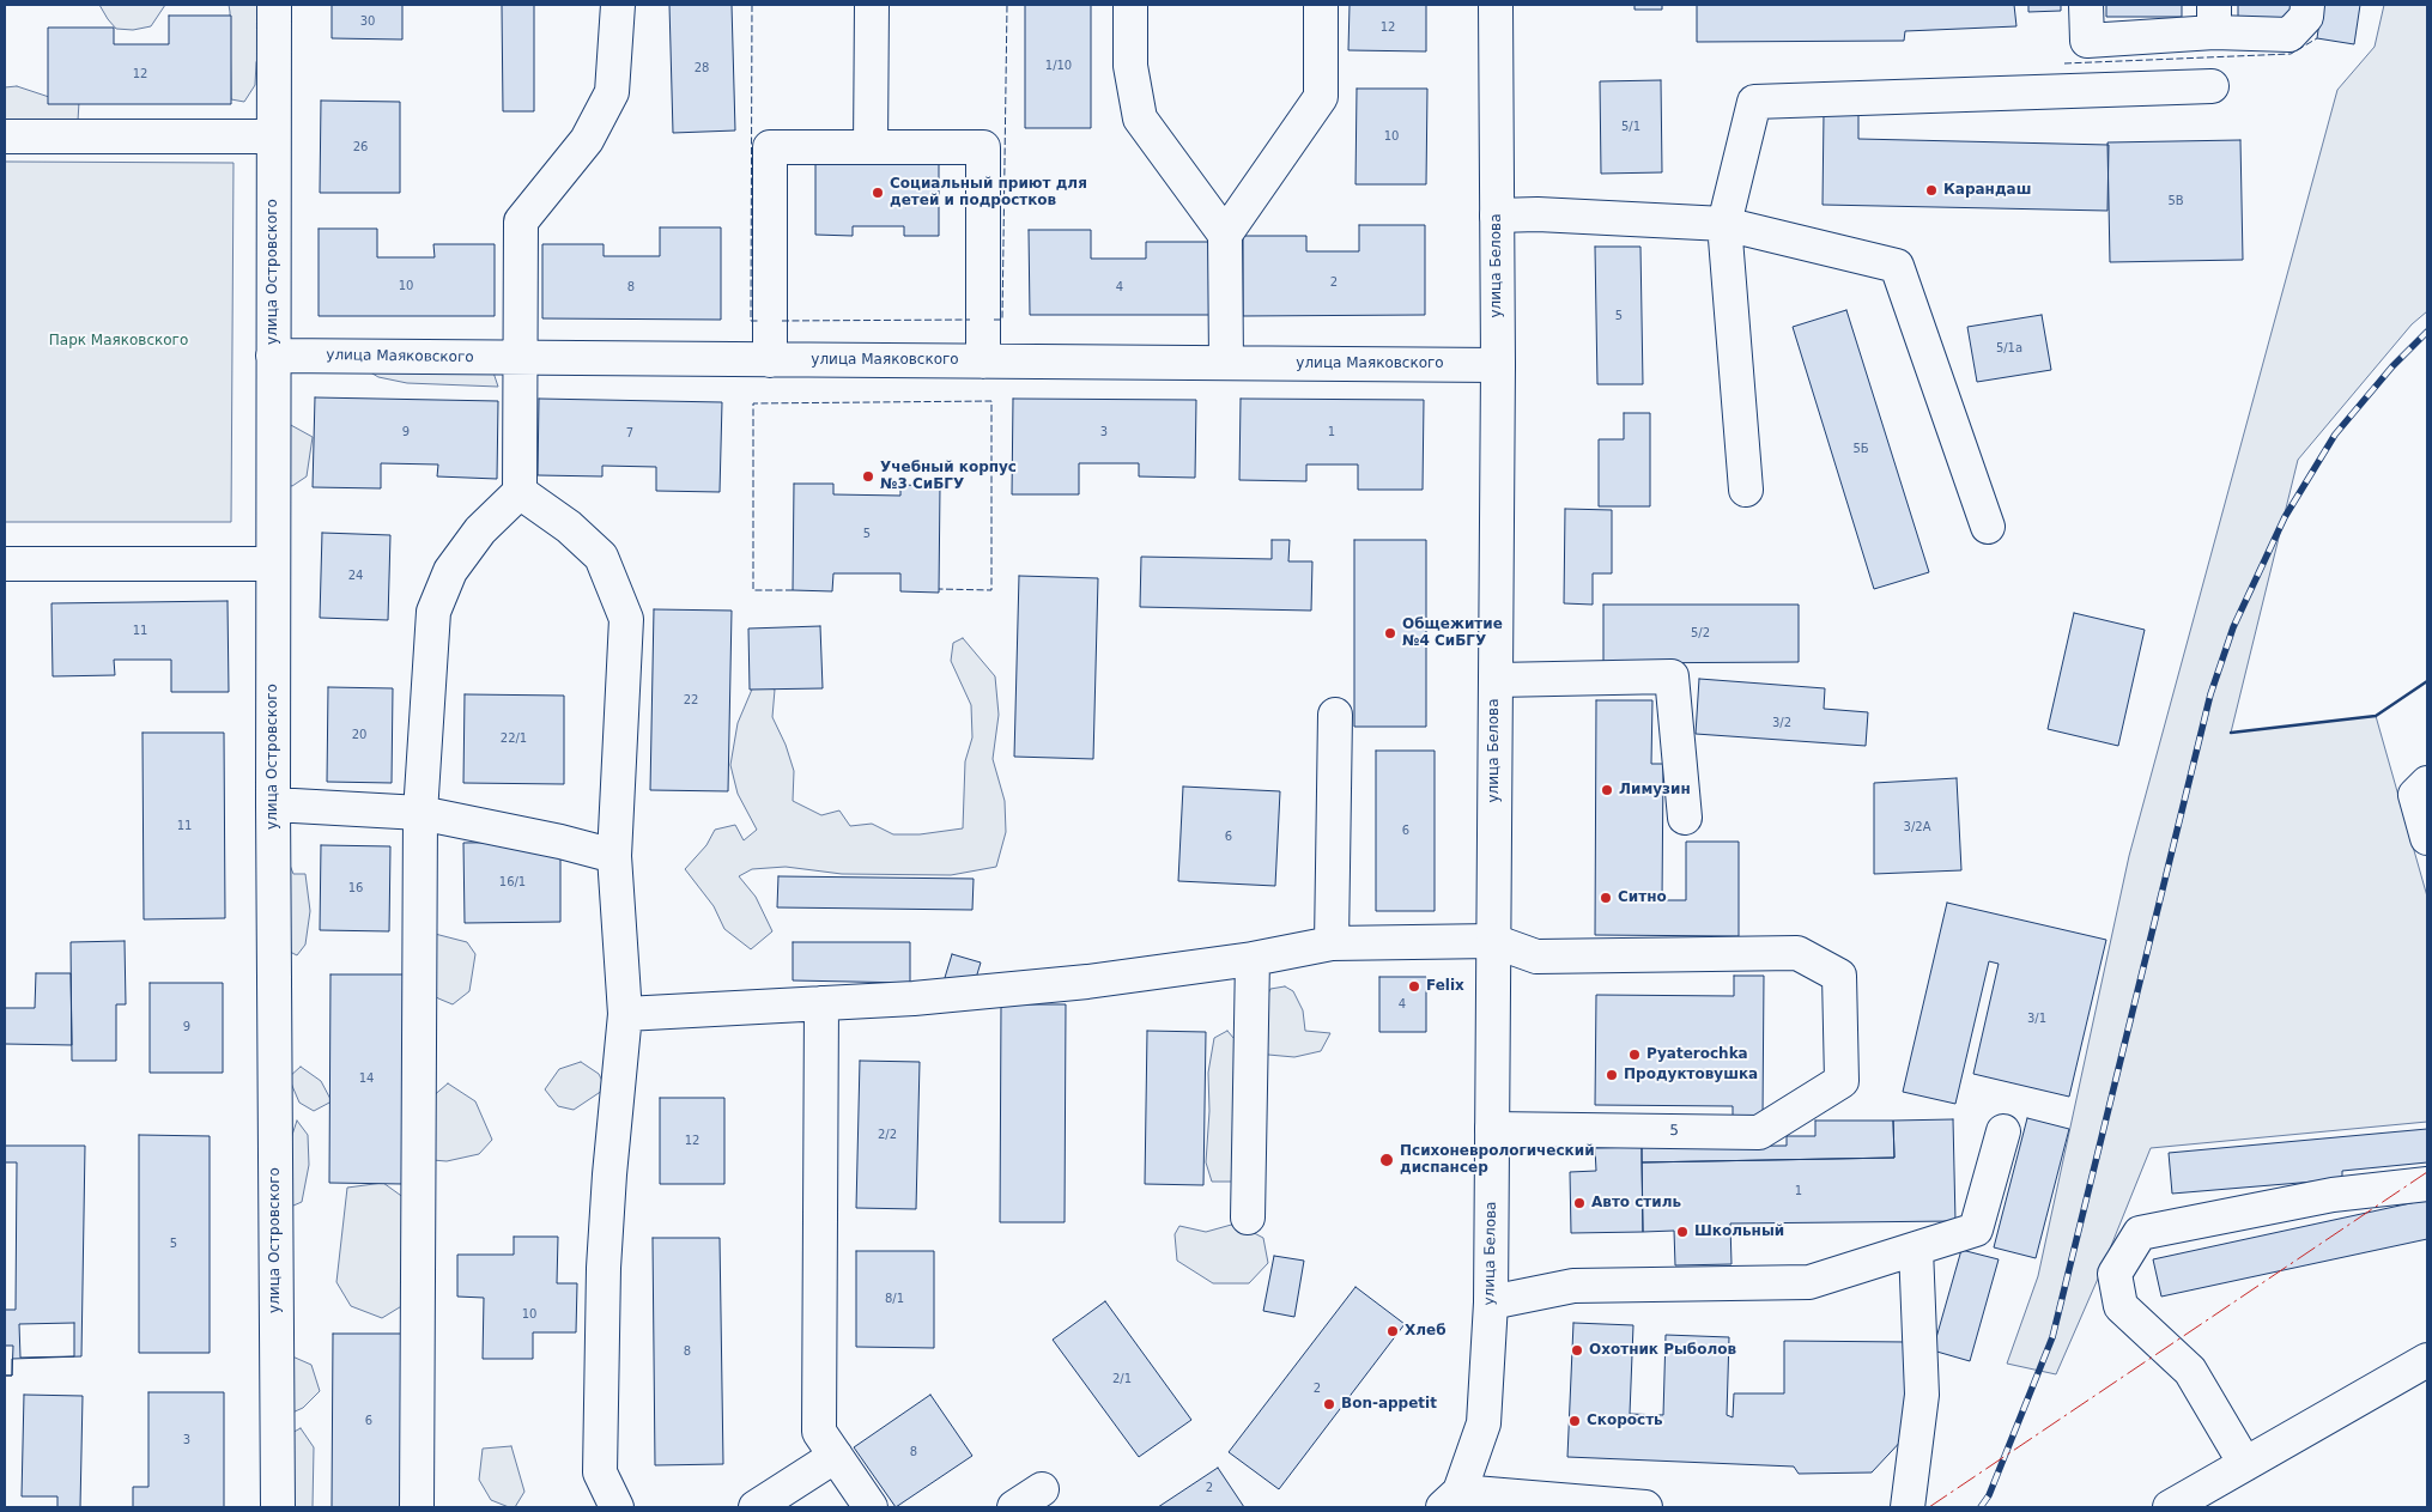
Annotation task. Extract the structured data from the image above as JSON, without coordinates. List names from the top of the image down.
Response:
{
  "streets": {
    "street": [
      "улица Белова",
      "улица Островского",
      "улица Маяковского",
      "5"
    ]
  },
  "crossings": [
    ["улица Белова", "улица Маяковского"],
    ["улица Белова", "5"],
    ["улица Островского", "улица Маяковского"]
  ],
  "parks": ["Парк Маяковского"],
  "places": [
    "Карандаш",
    "Социальный приют для детей и подростков",
    "Учебный корпус №3 СиБГУ",
    "Общежитие №4 СиБГУ",
    "Лимузин",
    "Ситно",
    "Felix",
    "Pyaterochka",
    "Продуктовушка",
    "Психоневрологический диспансер",
    "Авто стиль",
    "Школьный",
    "Хлеб",
    "Охотник Рыболов",
    "Bon-appetit",
    "Скорость"
  ],
  "house_numbers": [
    "30",
    "12",
    "1/10",
    "28",
    "12",
    "5/1",
    "10",
    "26",
    "5В",
    "2",
    "10",
    "8",
    "4",
    "5",
    "5/1а",
    "9",
    "3",
    "1",
    "7",
    "5Б",
    "5",
    "24",
    "11",
    "5/2",
    "22",
    "3/2",
    "20",
    "22/1",
    "11",
    "3/2А",
    "6",
    "6",
    "16/1",
    "16",
    "4",
    "3/1",
    "9",
    "14",
    "2/2",
    "12",
    "1",
    "5",
    "8/1",
    "10",
    "8",
    "2/1",
    "2",
    "6",
    "3",
    "8",
    "2"
  ]
}
